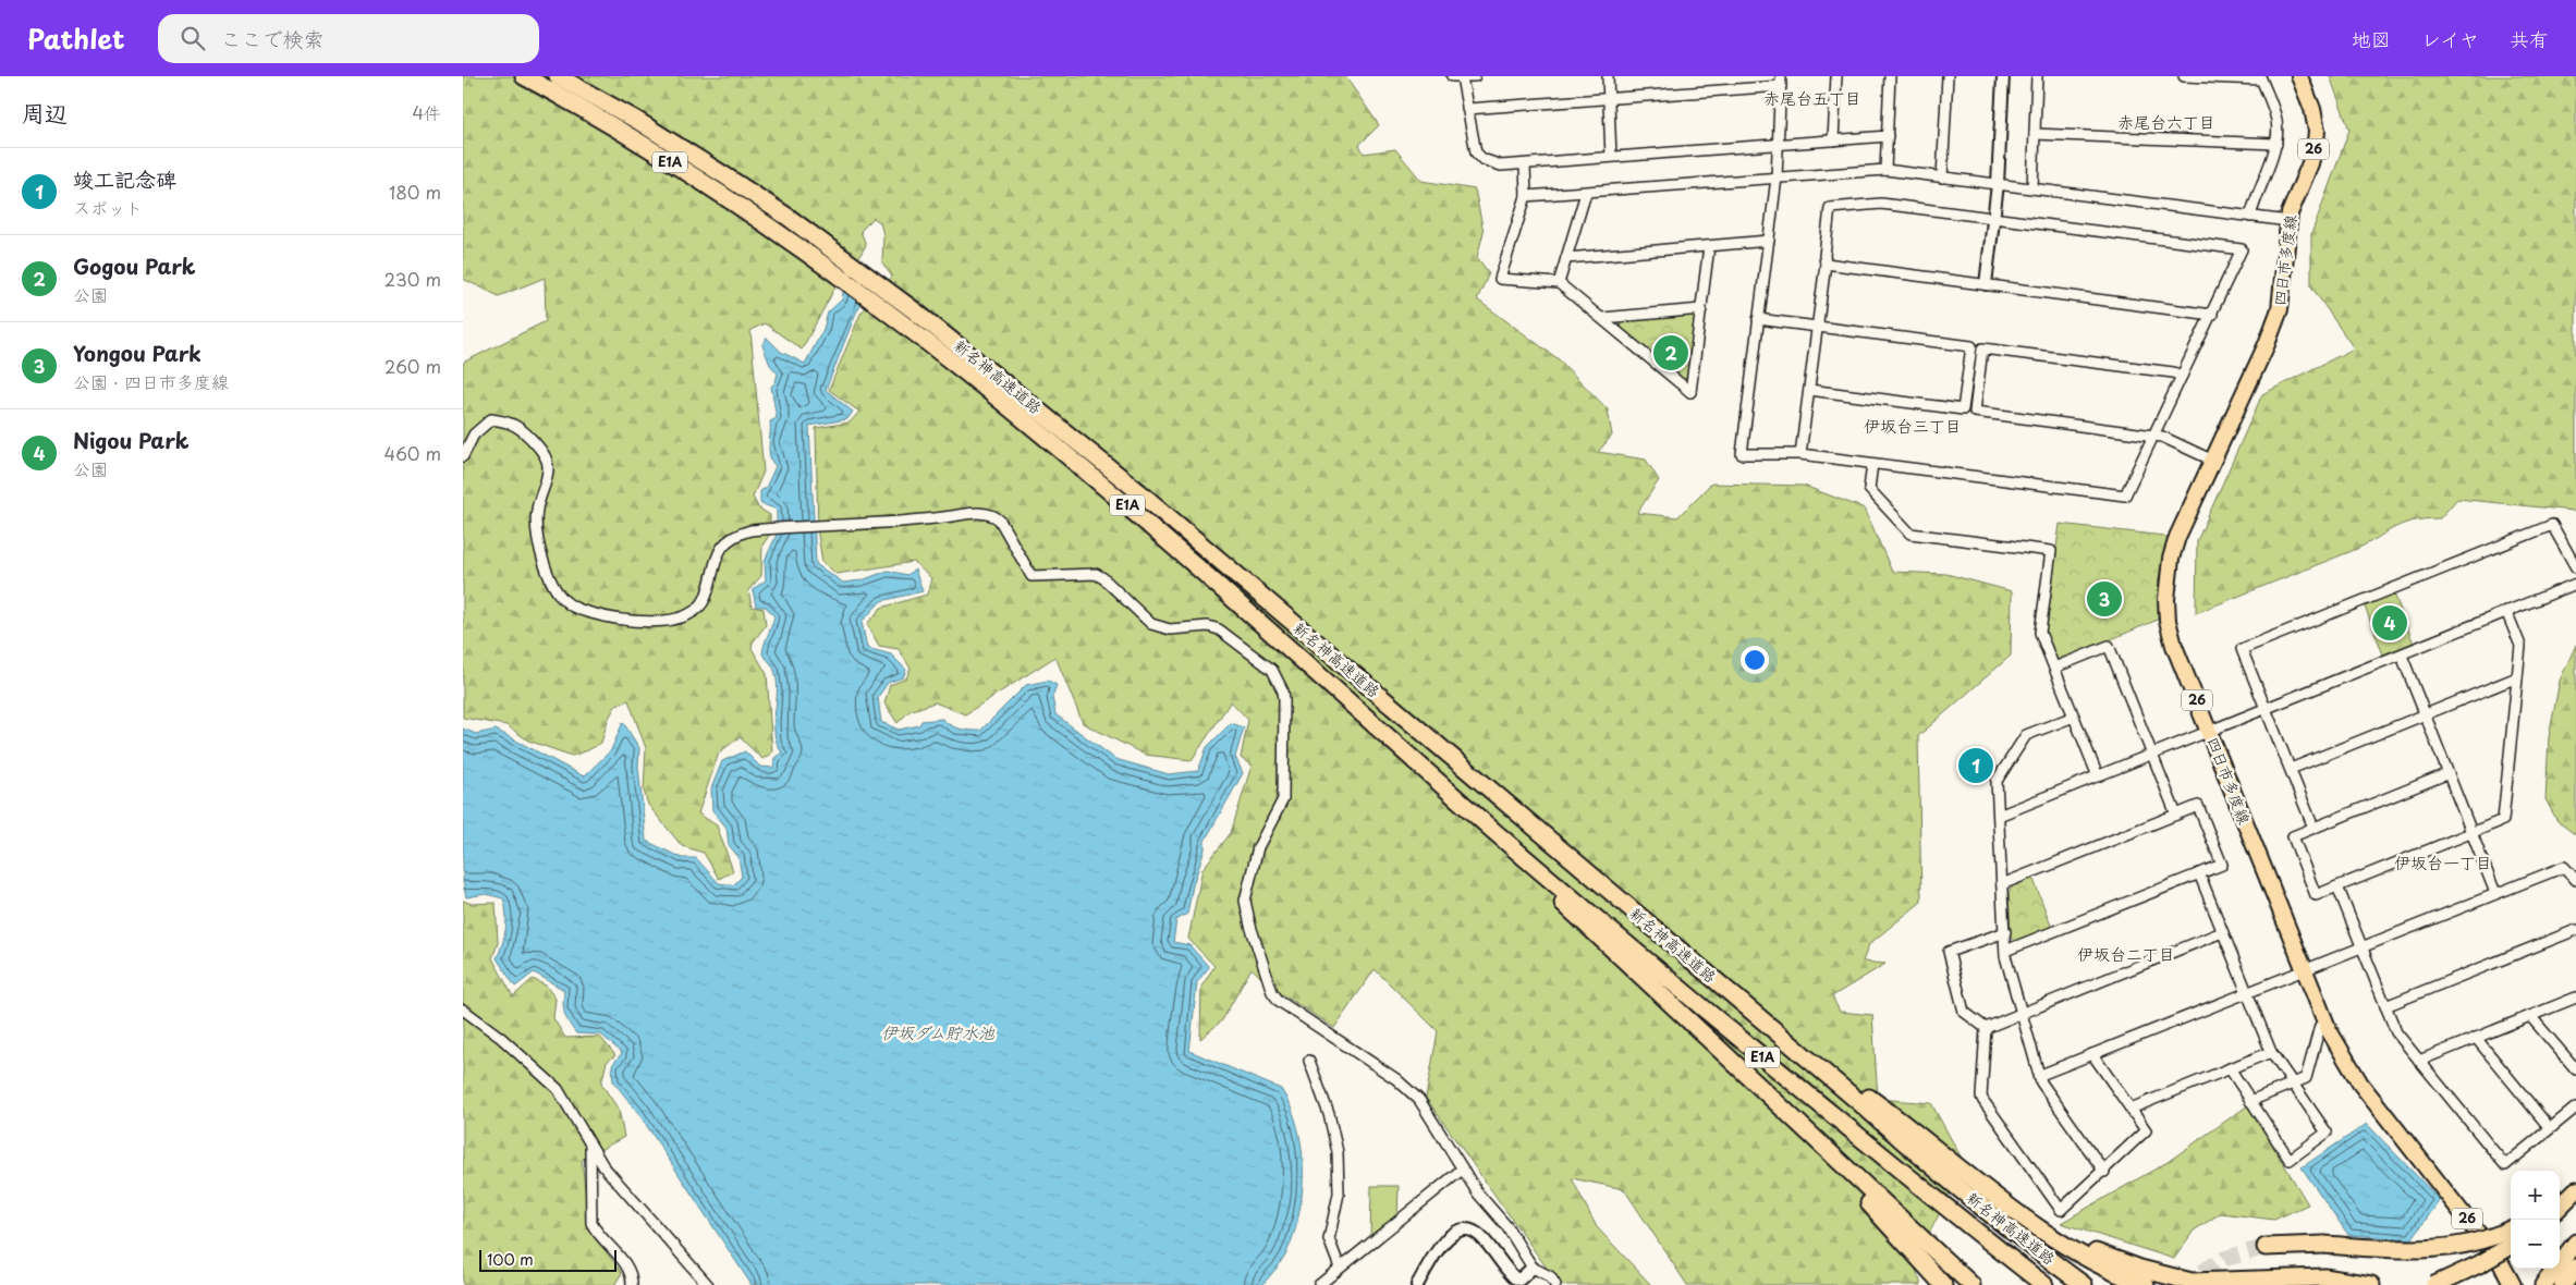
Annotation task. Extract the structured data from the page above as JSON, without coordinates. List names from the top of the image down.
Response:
{
  "streets": {
    "highway": ["E1A", "新名神高速道路"],
    "main road": ["26", "四日市多度線"]
  },
  "districts": [
    "赤尾台五丁目",
    "赤尾台六丁目",
    "伊坂台三丁目",
    "伊坂台一丁目",
    "伊坂台二丁目"
  ],
  "water": ["伊坂ダム貯水池"],
  "scale_bar": "100 m",
  "page": {
    "header": "Pathlet",
    "search": "ここで検索",
    "nav": ["地図", "レイヤ", "共有"],
    "heading": ["周辺", "4件"],
    "list": [
      {
        "mark": "1",
        "name": "竣工記念碑",
        "note": "スポット",
        "value": "180 m"
      },
      {
        "mark": "2",
        "name": "Gogou Park",
        "note": "公園",
        "value": "230 m"
      },
      {
        "mark": "3",
        "name": "Yongou Park",
        "note": "公園 · 四日市多度線",
        "value": "260 m"
      },
      {
        "mark": "4",
        "name": "Nigou Park",
        "note": "公園",
        "value": "460 m"
      }
    ],
    "pins": [
      "2",
      "3",
      "4",
      "1"
    ],
    "map_buttons": ["+", "−"],
    "scale": "100 m"
  }
}
